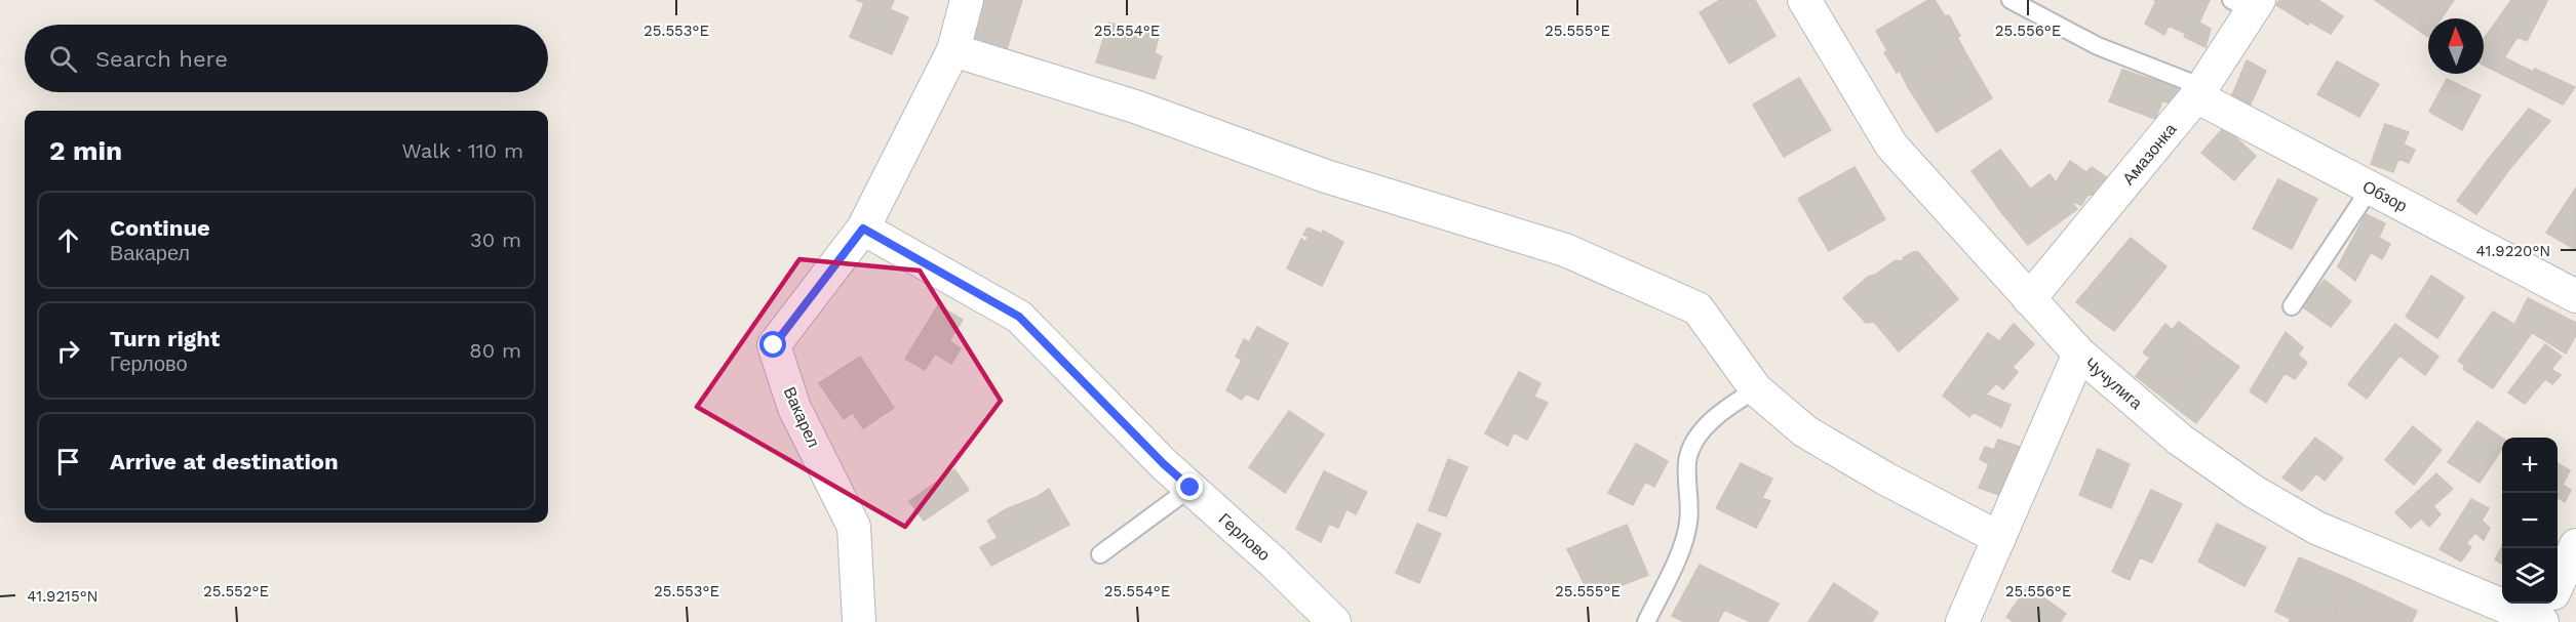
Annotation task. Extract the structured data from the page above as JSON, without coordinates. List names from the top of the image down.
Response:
{
  "streets": {
    "street": [
      "Амазонка",
      "Обзор",
      "Чучулига",
      "Вакарел",
      "Герлово"
    ]
  },
  "crossings": [
    ["Амазонка", "Обзор"],
    ["Амазонка", "Чучулига"],
    ["Вакарел", "Герлово"]
  ],
  "north": "top",
  "page": {
    "search": "Search here",
    "heading": ["2 min", "Walk · 110 m"],
    "list": [
      ["Continue", "Вакарел", "30 m"],
      ["Turn right", "Герлово", "80 m"],
      "Arrive at destination"
    ],
    "map_buttons": ["+", "−"]
  },
  "coordinates": [
    "25.553°E",
    "25.554°E",
    "25.555°E",
    "25.556°E",
    "41.9220°N",
    "25.552°E",
    "41.9215°N"
  ]
}
